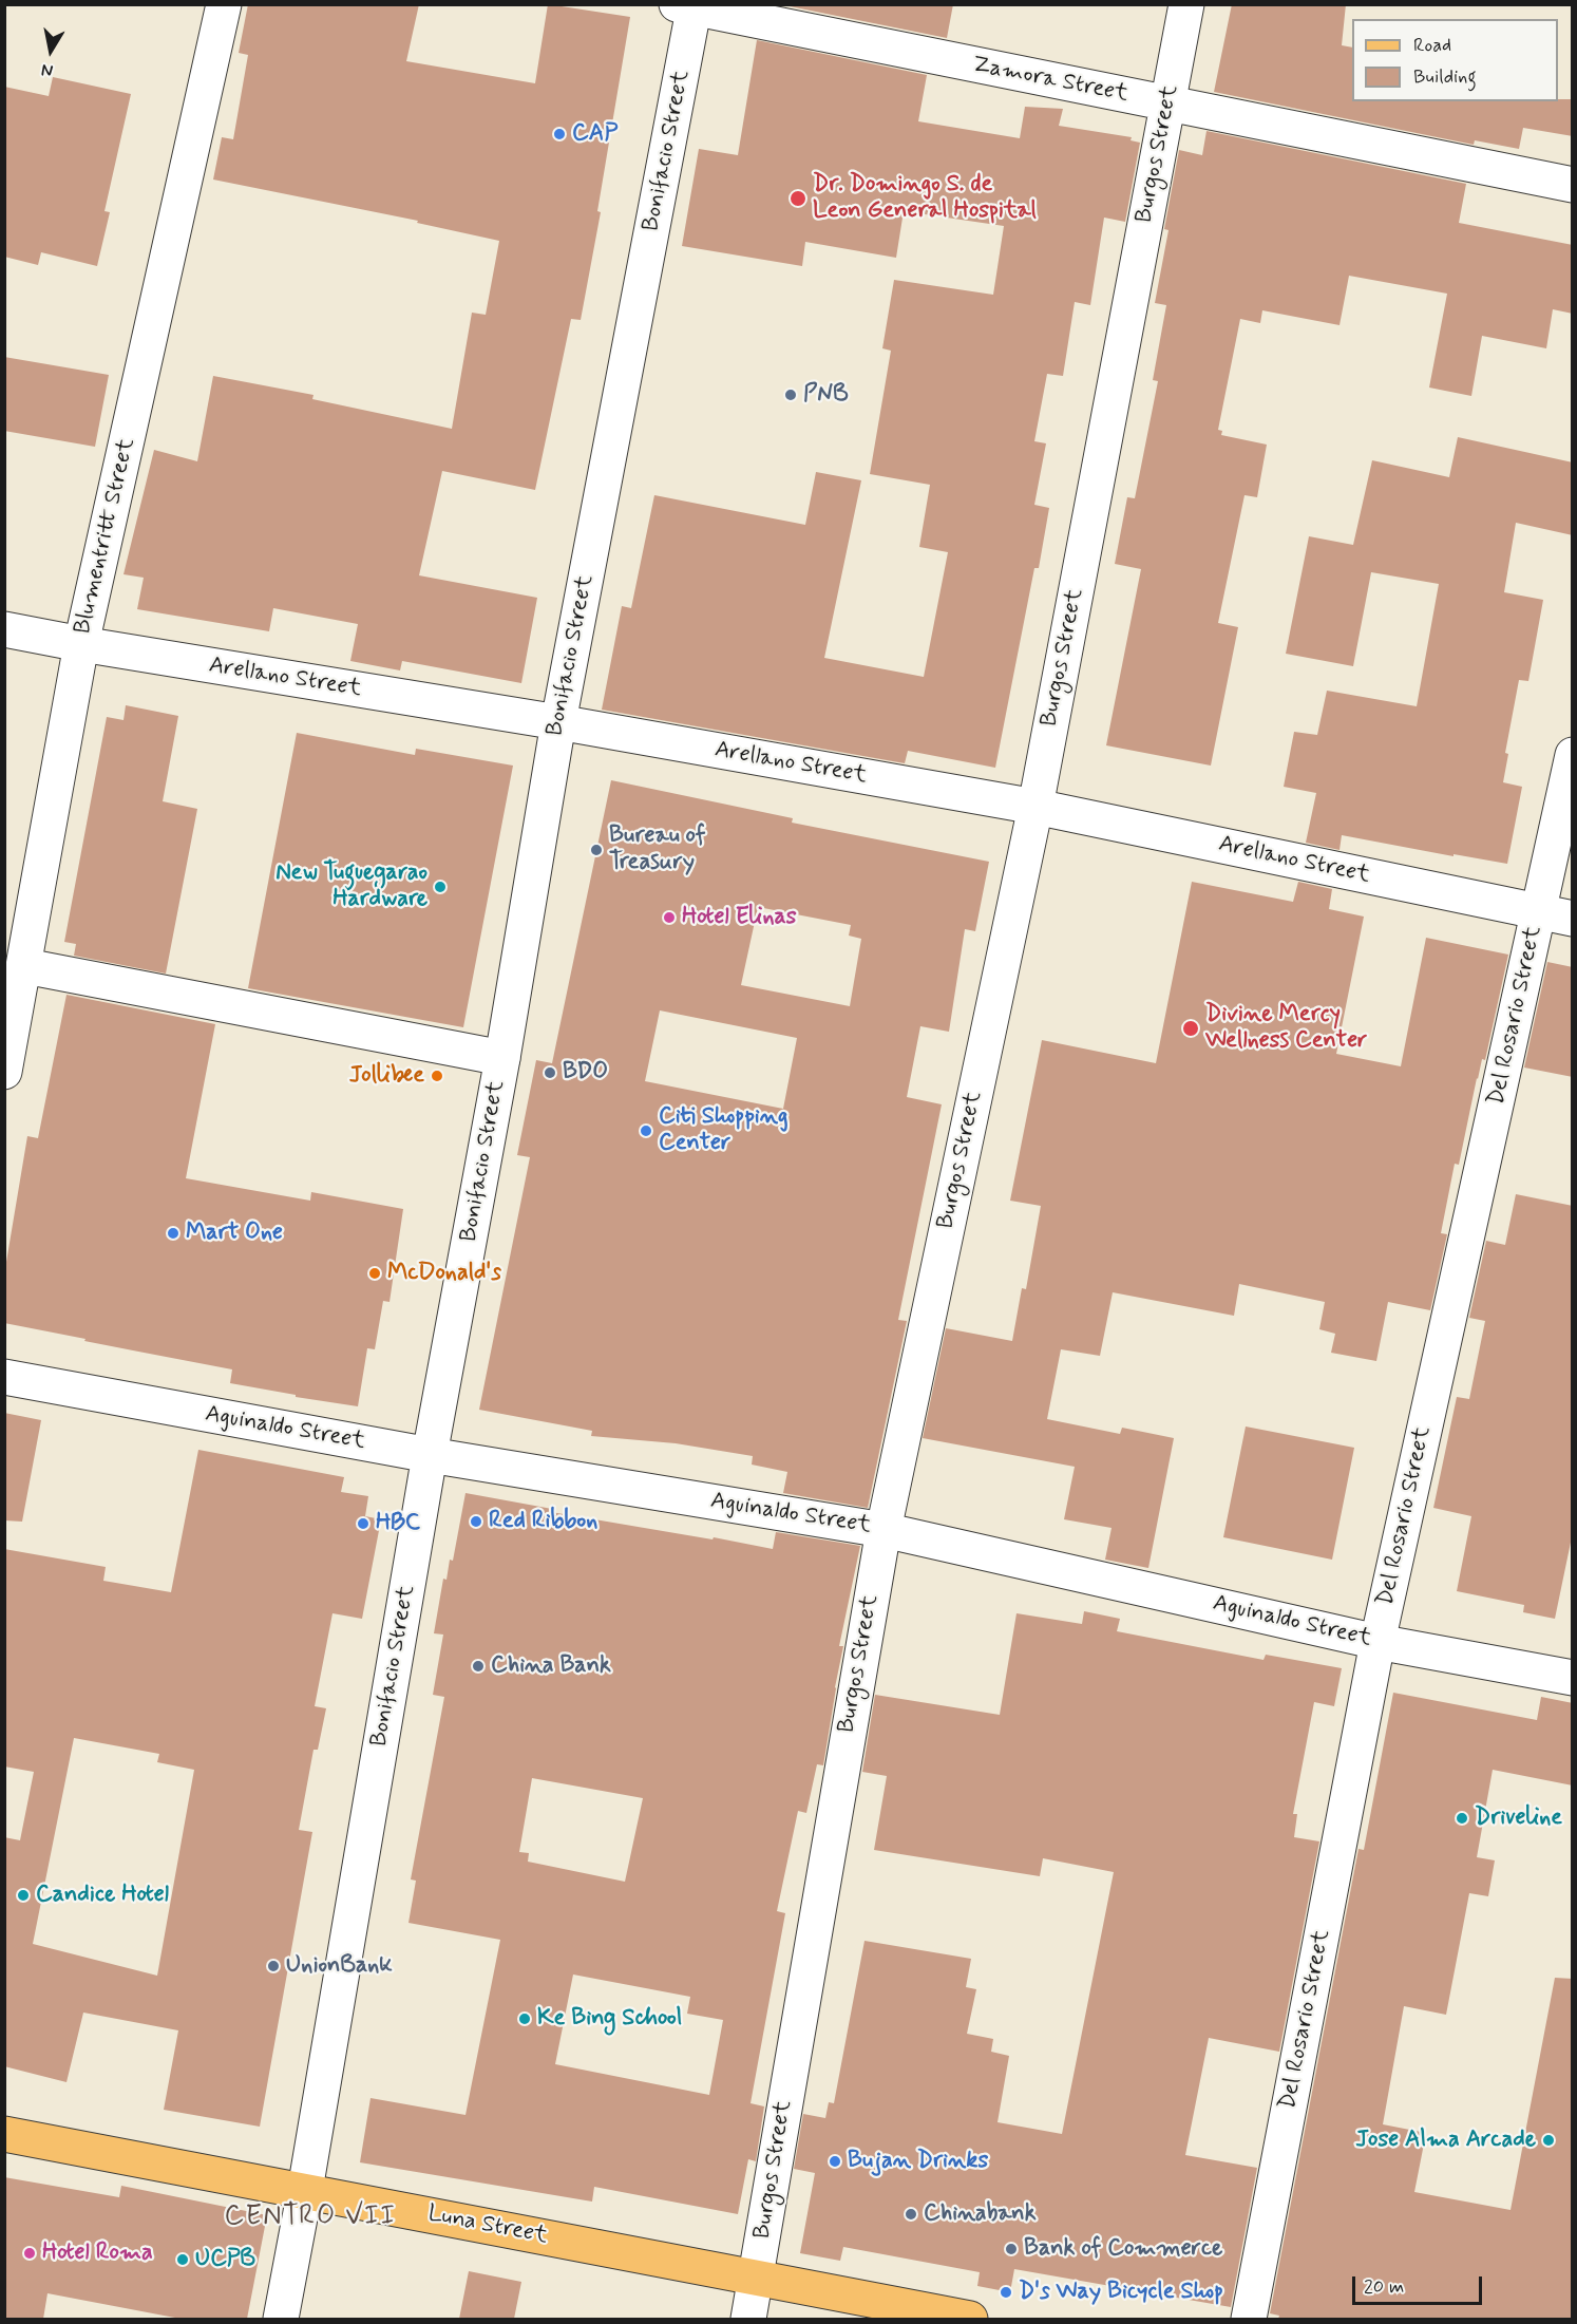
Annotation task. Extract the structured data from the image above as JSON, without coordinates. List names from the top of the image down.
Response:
{
  "streets": {
    "main road": ["Luna Street"],
    "street": [
      "Zamora Street",
      "Bonifacio Street",
      "Burgos Street",
      "Blumentritt Street",
      "Arellano Street",
      "Del Rosario Street",
      "Aguinaldo Street"
    ]
  },
  "crossings": [
    ["Zamora Street", "Bonifacio Street"],
    ["Zamora Street", "Burgos Street"],
    ["Bonifacio Street", "Arellano Street"],
    ["Bonifacio Street", "Aguinaldo Street"],
    ["Bonifacio Street", "Luna Street"],
    ["Burgos Street", "Arellano Street"],
    ["Burgos Street", "Aguinaldo Street"],
    ["Burgos Street", "Luna Street"],
    ["Blumentritt Street", "Arellano Street"],
    ["Arellano Street", "Del Rosario Street"],
    ["Del Rosario Street", "Aguinaldo Street"]
  ],
  "districts": ["CENTRO VII"],
  "places": [
    "CAP",
    "Dr. Domingo S. de Leon General Hospital",
    "PNB",
    "Bureau of Treasury",
    "New Tuguegarao Hardware",
    "Hotel Elinas",
    "Divine Mercy Wellness Center",
    "BDO",
    "Jollibee",
    "Citi Shopping Center",
    "Mart One",
    "McDonald's",
    "Red Ribbon",
    "HBC",
    "China Bank",
    "Driveline",
    "Candice Hotel",
    "UnionBank",
    "Ke Bing School",
    "Jose Alma Arcade",
    "Bujan Drinks",
    "Chinabank",
    "Bank of Commerce",
    "Hotel Roma",
    "UCPB",
    "D's Way Bicycle Shop"
  ],
  "legend": ["Road", "Building"],
  "scale_bar": "20 m",
  "north": "bottom"
}
